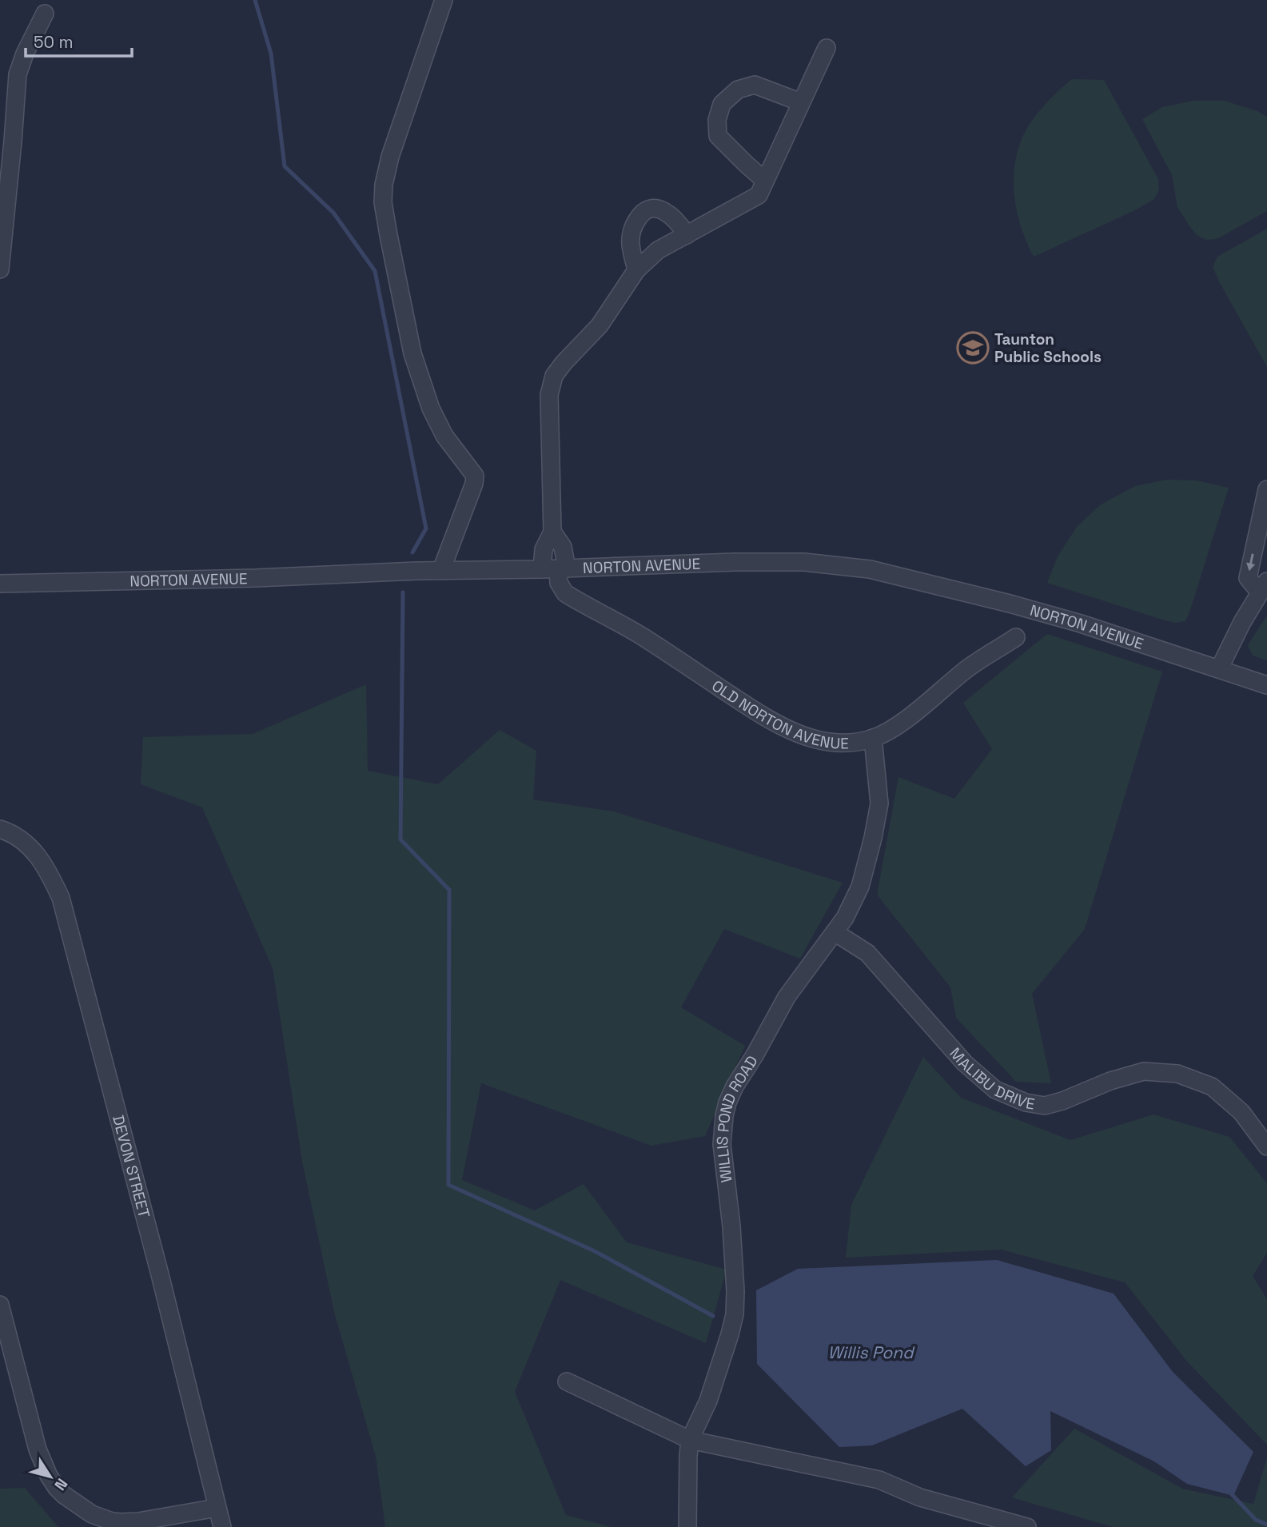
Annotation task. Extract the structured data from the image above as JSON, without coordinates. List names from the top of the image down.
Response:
{
  "streets": {
    "street": [
      "NORTON AVENUE",
      "OLD NORTON AVENUE",
      "MALIBU DRIVE",
      "WILLIS POND ROAD",
      "DEVON STREET"
    ]
  },
  "crossings": [
    ["NORTON AVENUE", "OLD NORTON AVENUE"],
    ["OLD NORTON AVENUE", "WILLIS POND ROAD"],
    ["MALIBU DRIVE", "WILLIS POND ROAD"]
  ],
  "water": ["Willis Pond"],
  "places": {
    "school or university": ["Taunton Public Schools"]
  },
  "scale_bar": "50 m",
  "north": "bottom right"
}
